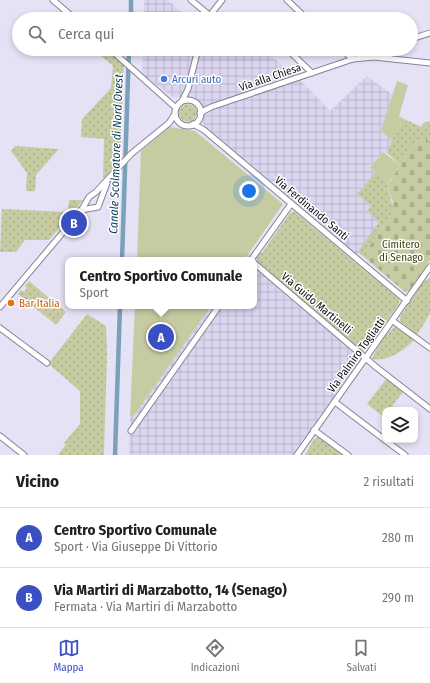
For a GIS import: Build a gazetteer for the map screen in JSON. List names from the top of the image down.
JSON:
{
  "streets": {
    "street": [
      "Via alla Chiesa",
      "Via Ferdinando Santi",
      "Via Guido Martinelli",
      "Via Palmiro Togliatti"
    ]
  },
  "crossings": [
    ["Via alla Chiesa", "Via Ferdinando Santi"],
    ["Via Ferdinando Santi", "Via Palmiro Togliatti"],
    ["Via Guido Martinelli", "Via Palmiro Togliatti"]
  ],
  "water": ["Canale Scolmatore di Nord Ovest"],
  "parks": ["Cimitero di Senago"],
  "places": ["Arcuri auto", "Bar Italia"],
  "page": {
    "search": "Cerca qui",
    "pins": ["B", "A"],
    "popup": ["Centro Sportivo Comunale", "Sport"],
    "heading": ["Vicino", "2 risultati"],
    "list": [
      {
        "mark": "A",
        "name": "Centro Sportivo Comunale",
        "note": "Sport · Via Giuseppe Di Vittorio",
        "value": "280 m"
      },
      {
        "mark": "B",
        "name": "Via Martiri di Marzabotto, 14 (Senago)",
        "note": "Fermata · Via Martiri di Marzabotto",
        "value": "290 m"
      }
    ],
    "nav": ["Mappa", "Indicazioni", "Salvati"]
  }
}
